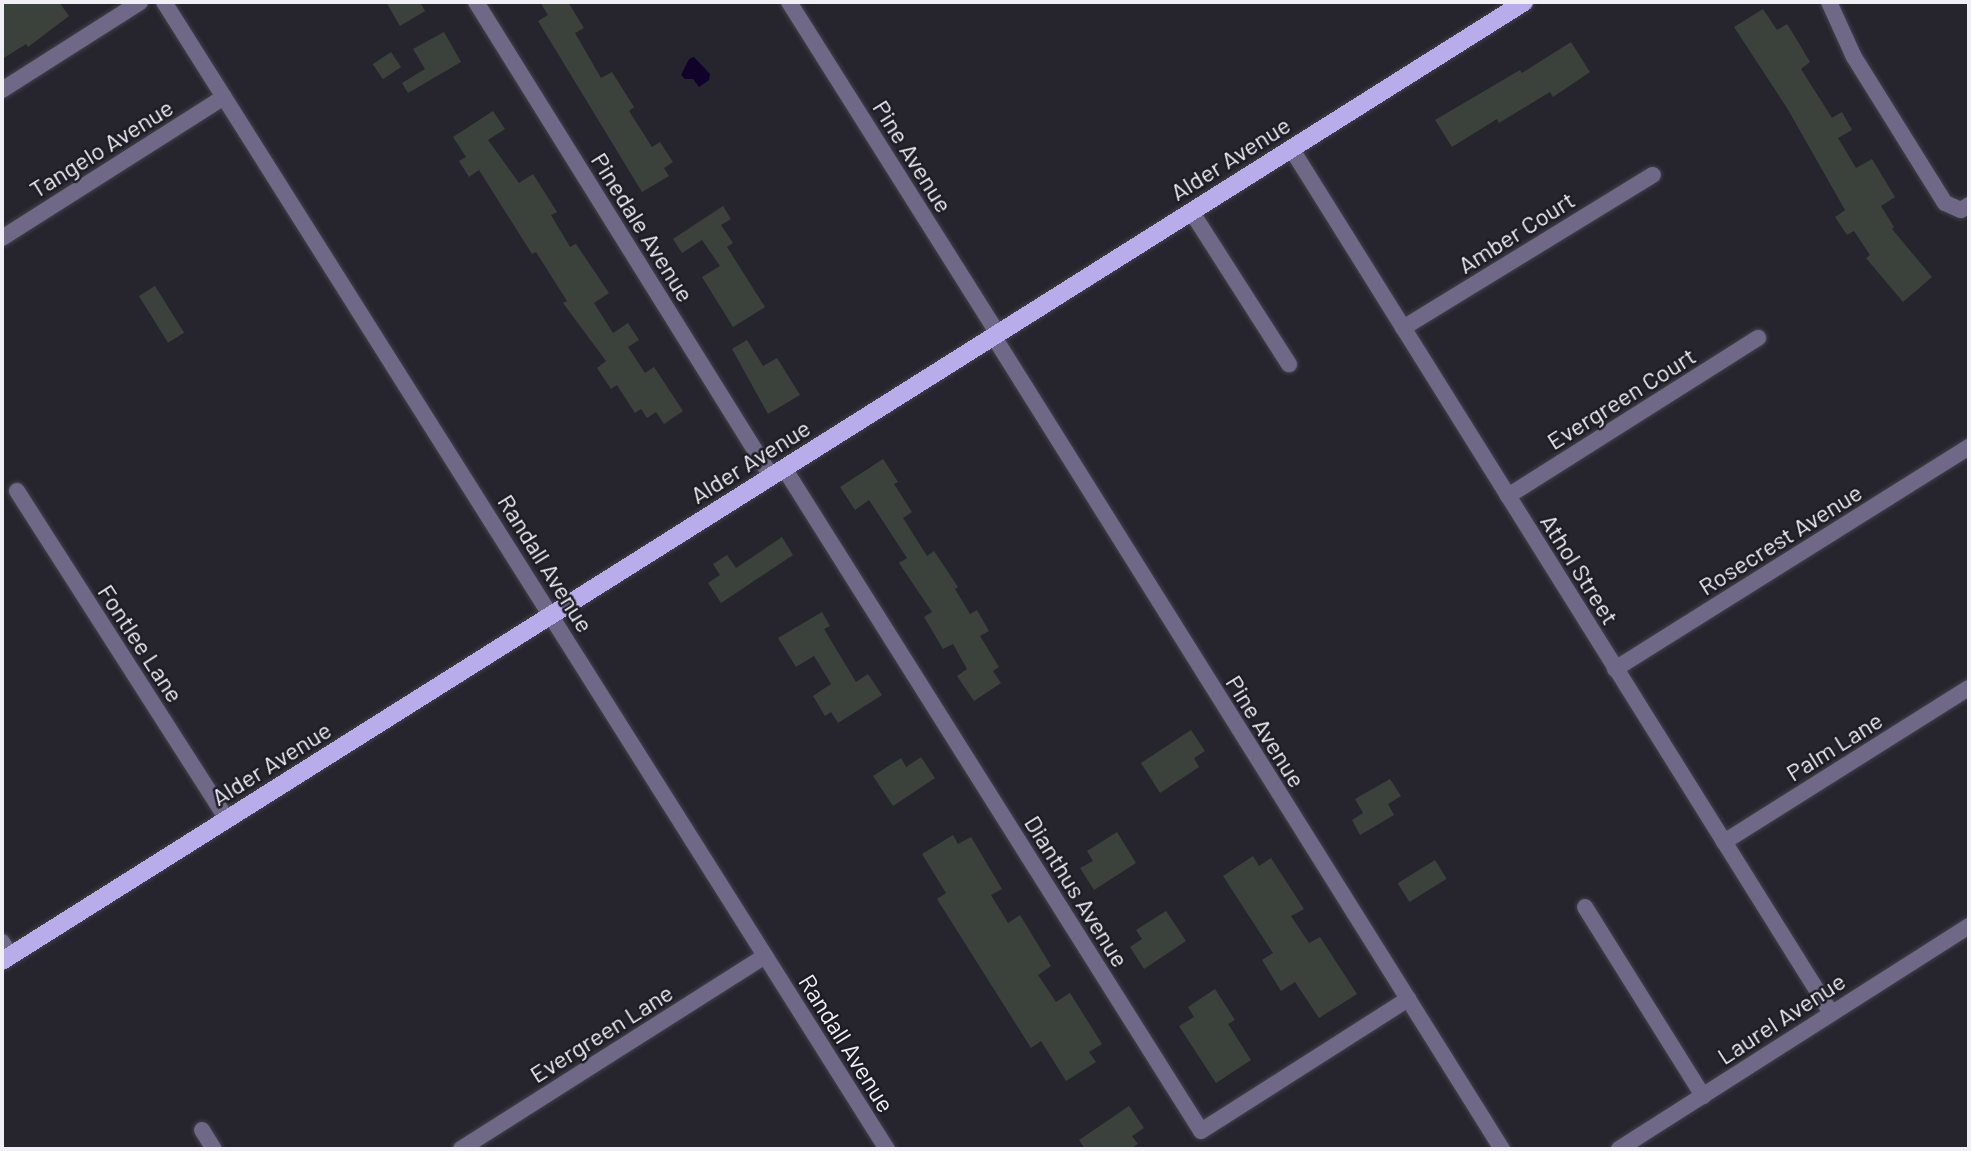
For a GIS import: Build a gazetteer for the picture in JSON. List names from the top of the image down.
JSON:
{
  "streets": {
    "main road": ["Alder Avenue"],
    "street": [
      "Tangelo Avenue",
      "Pine Avenue",
      "Pinedale Avenue",
      "Amber Court",
      "Evergreen Court",
      "Rosecrest Avenue",
      "Randall Avenue",
      "Athol Street",
      "Fontlee Lane",
      "Palm Lane",
      "Dianthus Avenue",
      "Laurel Avenue",
      "Evergreen Lane"
    ]
  },
  "crossings": [
    ["Tangelo Avenue", "Randall Avenue"],
    ["Pine Avenue", "Alder Avenue"],
    ["Pine Avenue", "Dianthus Avenue"],
    ["Alder Avenue", "Pinedale Avenue"],
    ["Alder Avenue", "Randall Avenue"],
    ["Alder Avenue", "Athol Street"],
    ["Alder Avenue", "Fontlee Lane"],
    ["Alder Avenue", "Dianthus Avenue"],
    ["Pinedale Avenue", "Dianthus Avenue"],
    ["Amber Court", "Athol Street"],
    ["Evergreen Court", "Athol Street"],
    ["Rosecrest Avenue", "Athol Street"],
    ["Randall Avenue", "Evergreen Lane"],
    ["Athol Street", "Palm Lane"],
    ["Athol Street", "Laurel Avenue"]
  ]
}
